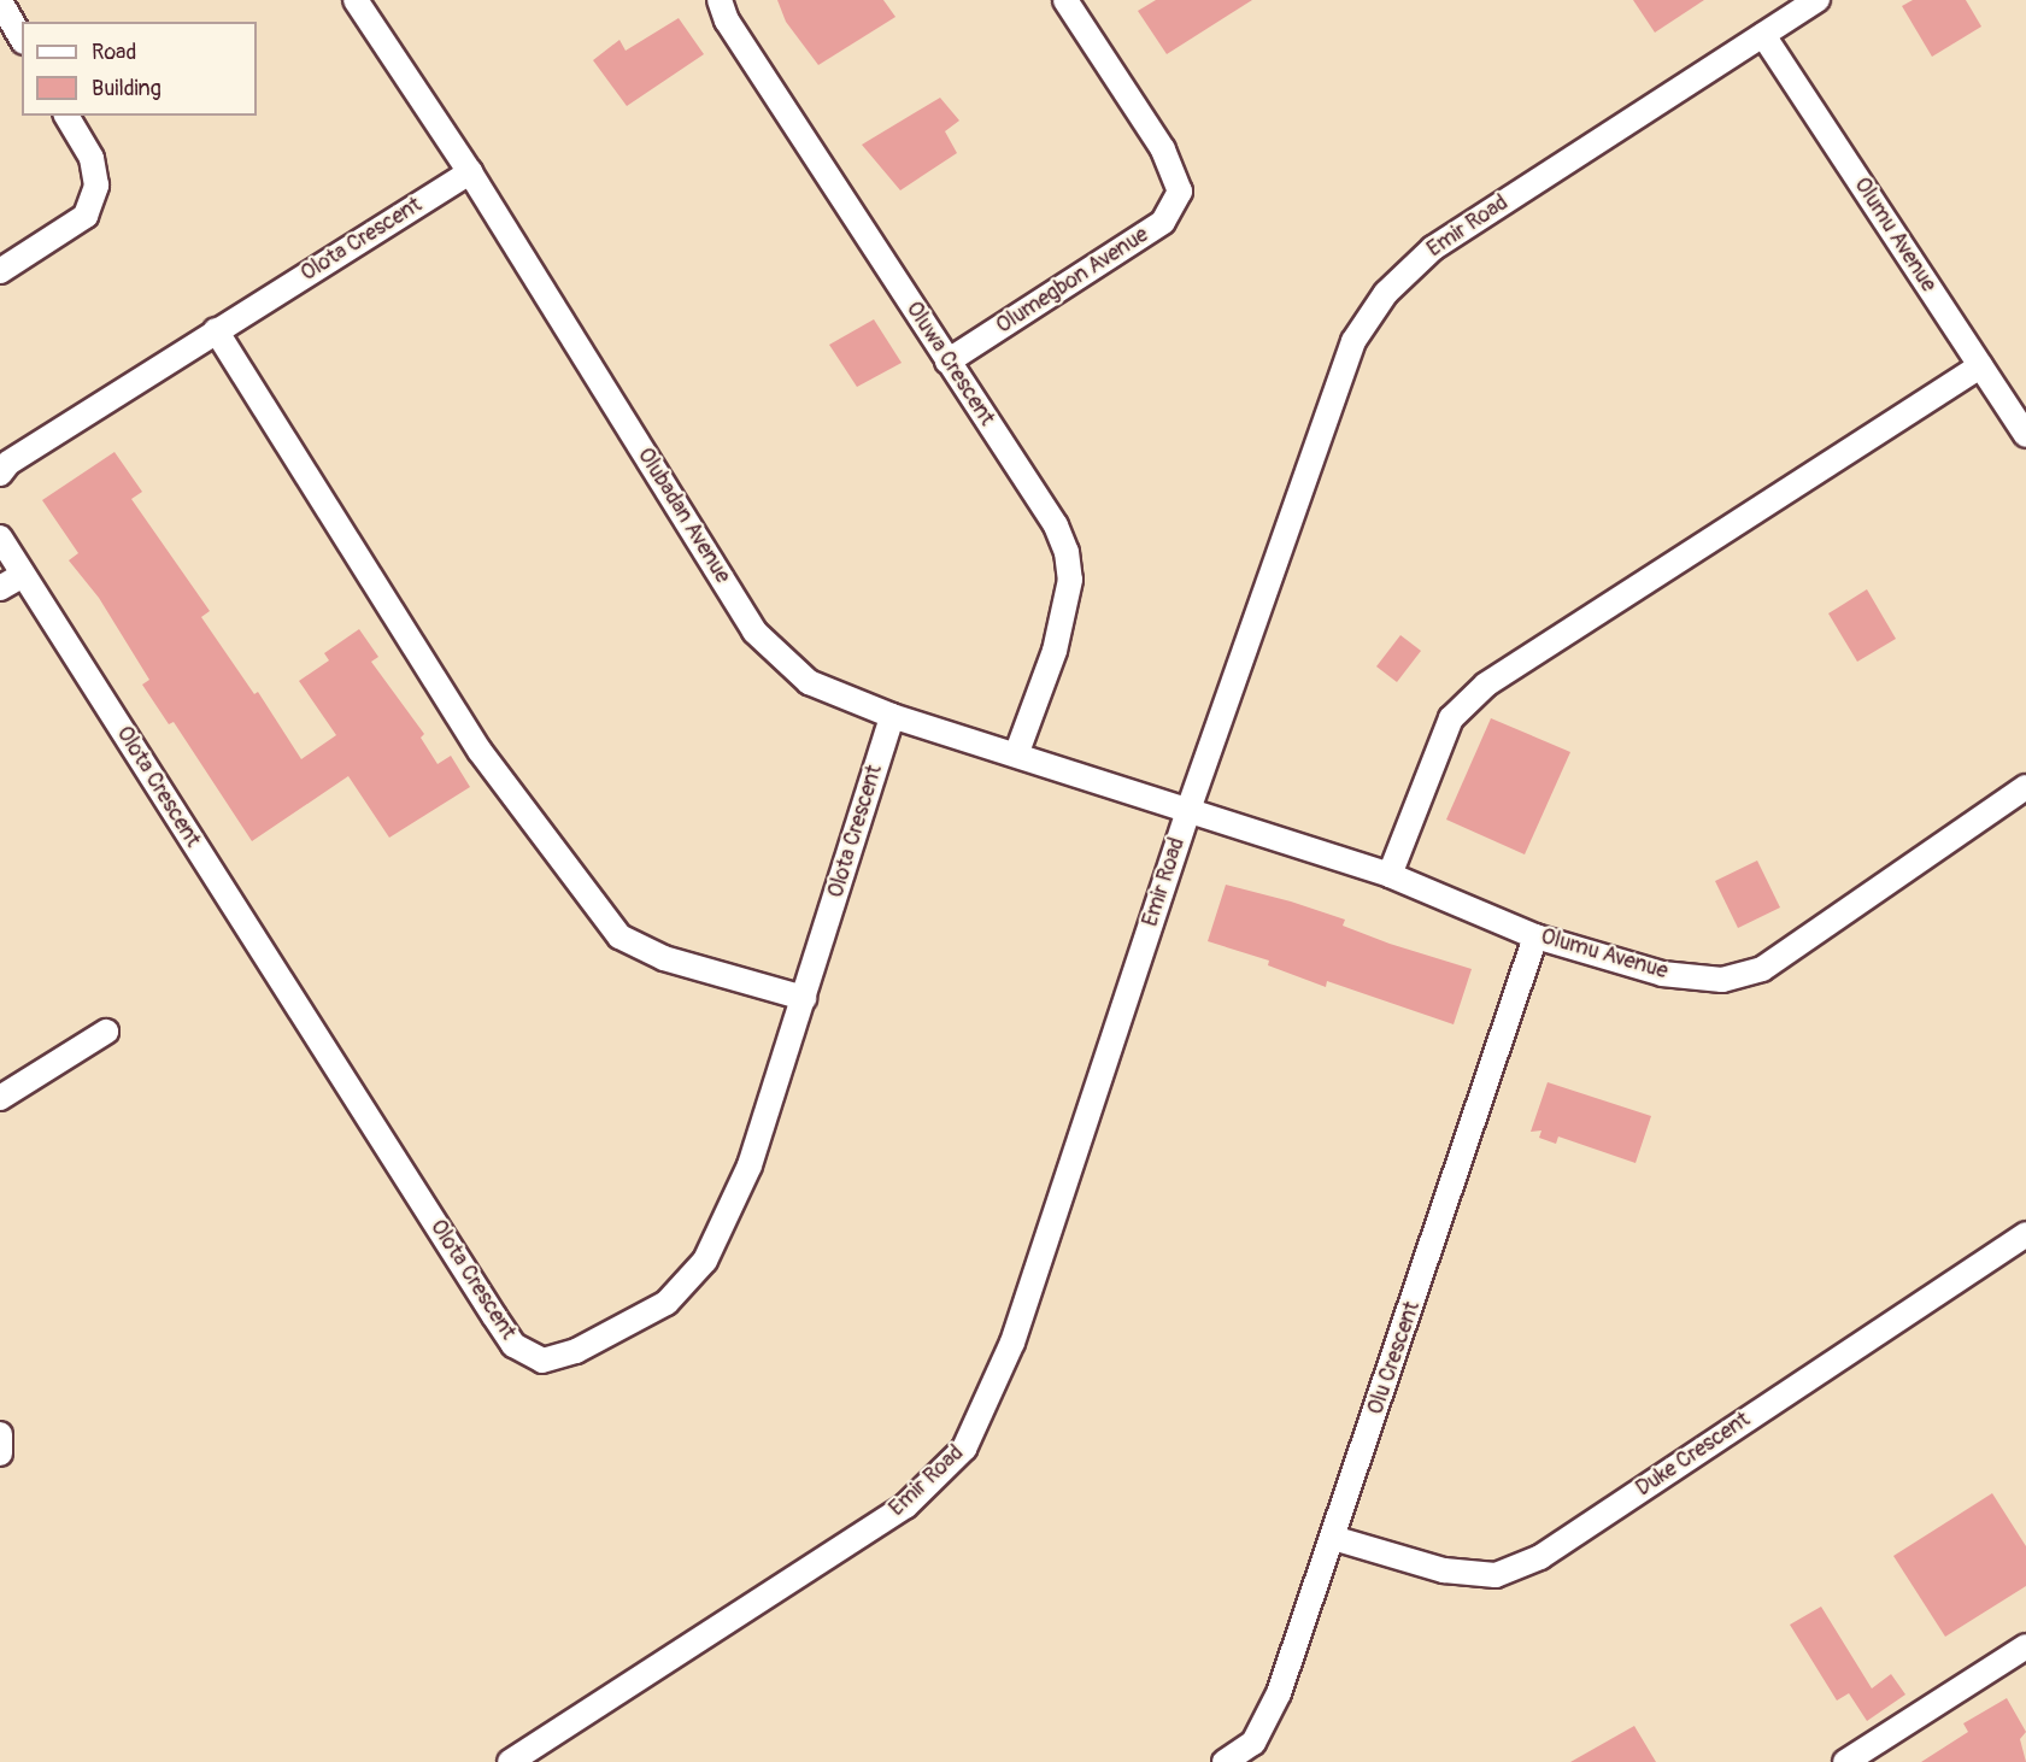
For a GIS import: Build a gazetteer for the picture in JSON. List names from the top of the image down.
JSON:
{
  "streets": {
    "street": [
      "Emir Road",
      "Olumu Avenue",
      "Olota Crescent",
      "Olumegbon Avenue",
      "Oluwa Crescent",
      "Olubadan Avenue",
      "Olu Crescent",
      "Duke Crescent"
    ]
  },
  "crossings": [
    ["Emir Road", "Olumu Avenue"],
    ["Emir Road", "Olubadan Avenue"],
    ["Olumu Avenue", "Olubadan Avenue"],
    ["Olumu Avenue", "Olu Crescent"],
    ["Olota Crescent", "Olubadan Avenue"],
    ["Olumegbon Avenue", "Oluwa Crescent"],
    ["Oluwa Crescent", "Olubadan Avenue"],
    ["Olu Crescent", "Duke Crescent"]
  ],
  "legend": ["Road", "Building"]
}
